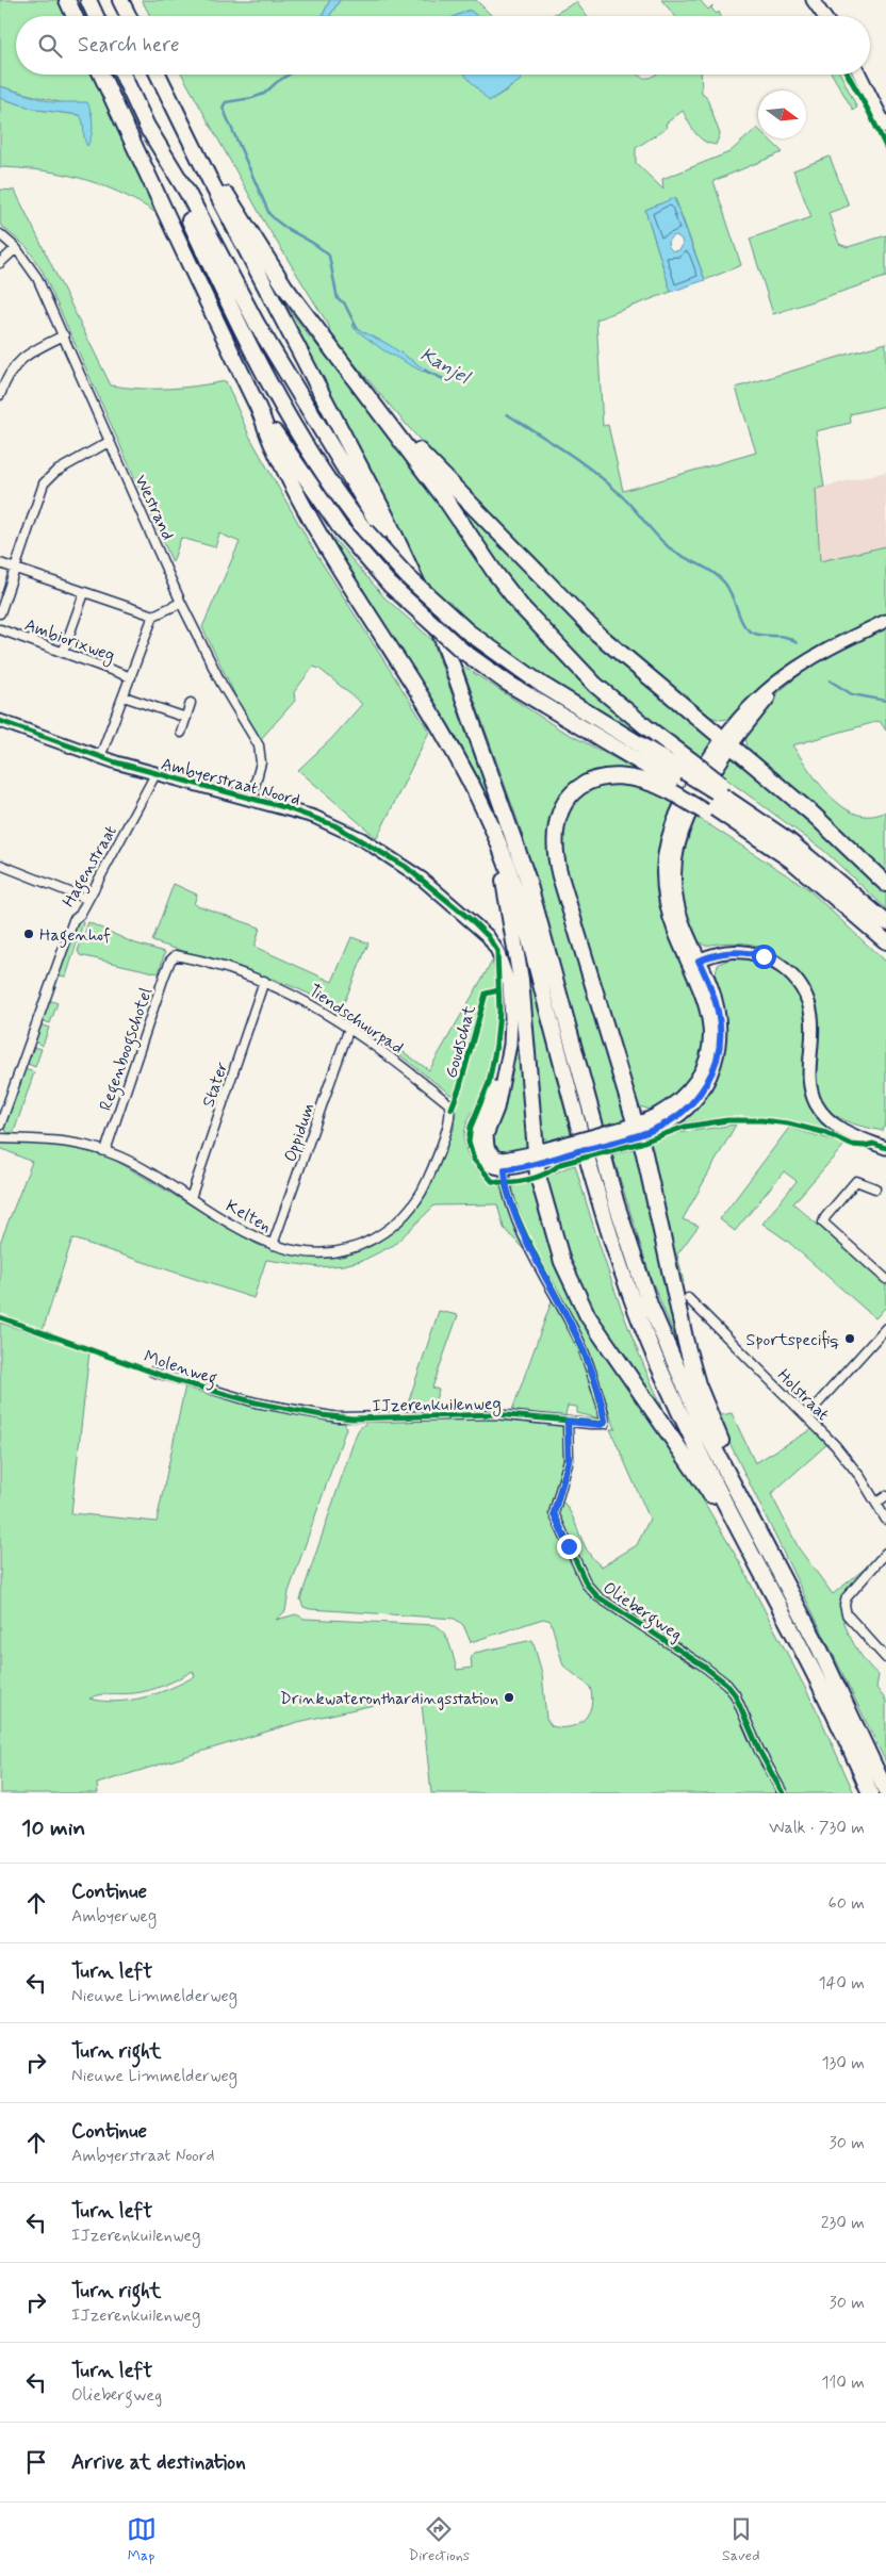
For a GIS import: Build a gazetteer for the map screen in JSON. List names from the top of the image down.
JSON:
{
  "streets": {
    "street": [
      "Westrand",
      "Ambiorixweg",
      "Ambyerstraat Noord",
      "Hagenstraat",
      "Tiendschuurpad",
      "Regenboogschotel",
      "Stater",
      "Oppidum",
      "Kelten",
      "Molenweg",
      "Holstraat",
      "IJzerenkuilenweg",
      "Oliebergweg"
    ],
    "cycle path": ["Goudschat"]
  },
  "crossings": [
    ["Westrand", "Ambyerstraat Noord"],
    ["Ambyerstraat Noord", "Hagenstraat"],
    ["Ambyerstraat Noord", "IJzerenkuilenweg"],
    ["Tiendschuurpad", "Regenboogschotel"],
    ["Tiendschuurpad", "Stater"],
    ["Tiendschuurpad", "Oppidum"],
    ["Tiendschuurpad", "Kelten"],
    ["Regenboogschotel", "Kelten"],
    ["Stater", "Kelten"],
    ["Oppidum", "Kelten"],
    ["Molenweg", "IJzerenkuilenweg"],
    ["IJzerenkuilenweg", "Oliebergweg"]
  ],
  "water": ["Kanjel"],
  "places": ["Hagenhof", "Sportspecifiq", "Drinkwateronthardingsstation"],
  "north": "right",
  "page": {
    "search": "Search here",
    "heading": ["10 min", "Walk · 730 m"],
    "list": [
      ["Continue", "Ambyerweg", "60 m"],
      ["Turn left", "Nieuwe Limmelderweg", "140 m"],
      ["Turn right", "Nieuwe Limmelderweg", "130 m"],
      ["Continue", "Ambyerstraat Noord", "30 m"],
      ["Turn left", "IJzerenkuilenweg", "230 m"],
      ["Turn right", "IJzerenkuilenweg", "30 m"],
      ["Turn left", "Oliebergweg", "110 m"],
      "Arrive at destination"
    ],
    "nav": ["Map", "Directions", "Saved"]
  }
}
